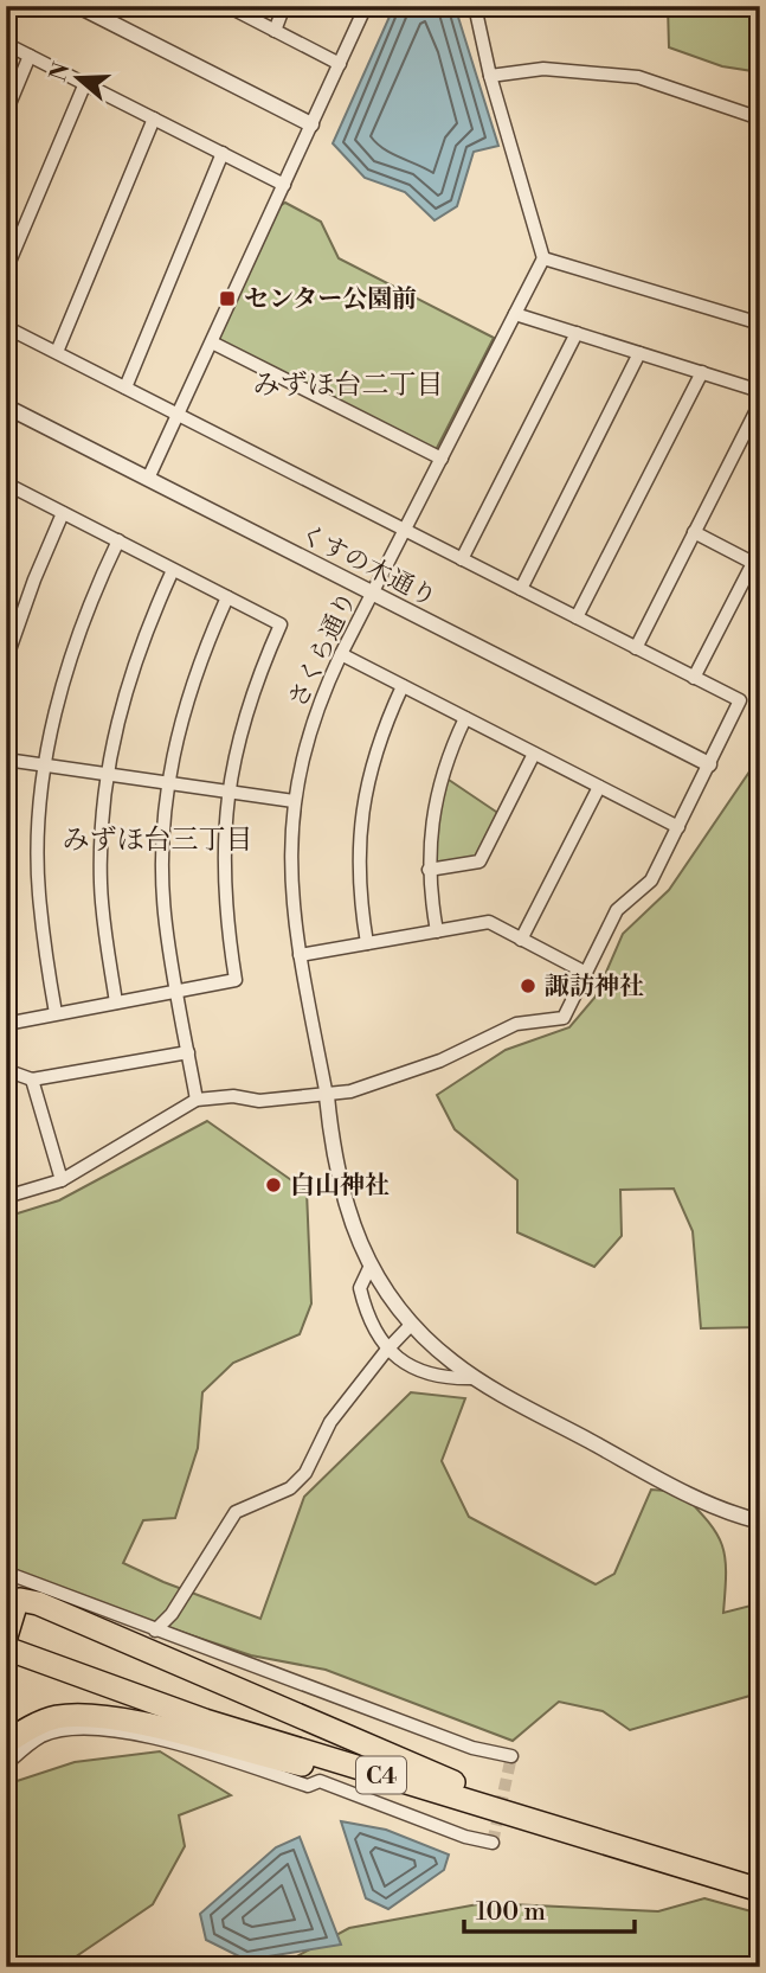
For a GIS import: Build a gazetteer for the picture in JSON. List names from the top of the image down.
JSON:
{
  "streets": {
    "highway": ["C4"],
    "street": ["くすの木通り", "さくら通り"]
  },
  "crossings": [
    ["くすの木通り", "さくら通り"]
  ],
  "districts": ["みずほ台二丁目", "みずほ台三丁目"],
  "places": {
    "transit": ["センター公園前"],
    "other": ["諏訪神社", "白山神社"]
  },
  "scale_bar": "100 m",
  "north": "left"
}
